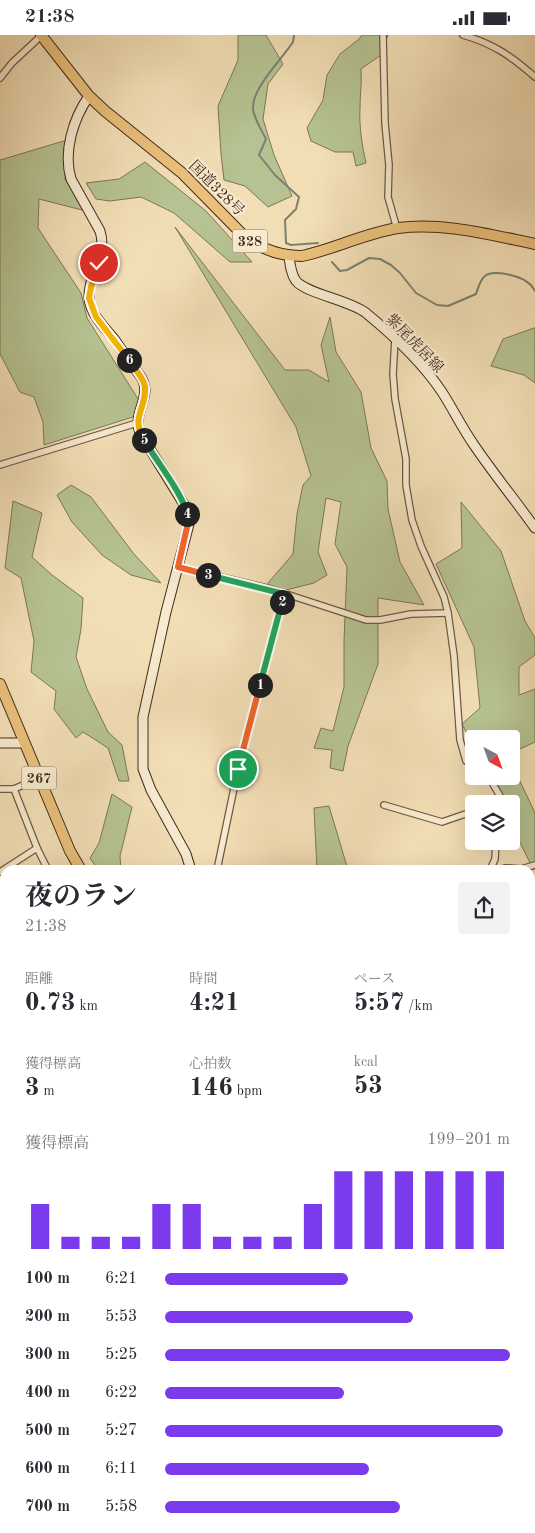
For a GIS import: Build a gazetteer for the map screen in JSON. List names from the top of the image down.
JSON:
{
  "streets": {
    "highway": ["国道328号", "328", "267"],
    "street": ["紫尾虎居線"]
  },
  "crossings": [
    ["国道328号", "紫尾虎居線"]
  ],
  "north": "bottom right",
  "page": {
    "status": "21:38",
    "pins": [
      "6",
      "5",
      "4",
      "3",
      "2",
      "1"
    ],
    "heading": ["夜のラン", "21:38"],
    "stats": [
      ["距離", "0.73 km"],
      ["時間", "4:21"],
      ["ペース", "5:57 /km"],
      ["獲得標高", "3 m"],
      ["心拍数", "146 bpm"],
      ["kcal", "53"]
    ],
    "chart": ["獲得標高", "199–201 m"],
    "list": [
      {
        "name": "100 m",
        "note": "6:21"
      },
      {
        "name": "200 m",
        "note": "5:53"
      },
      {
        "name": "300 m",
        "note": "5:25"
      },
      {
        "name": "400 m",
        "note": "6:22"
      },
      {
        "name": "500 m",
        "note": "5:27"
      },
      {
        "name": "600 m",
        "note": "6:11"
      },
      {
        "name": "700 m",
        "note": "5:58"
      }
    ]
  }
}
